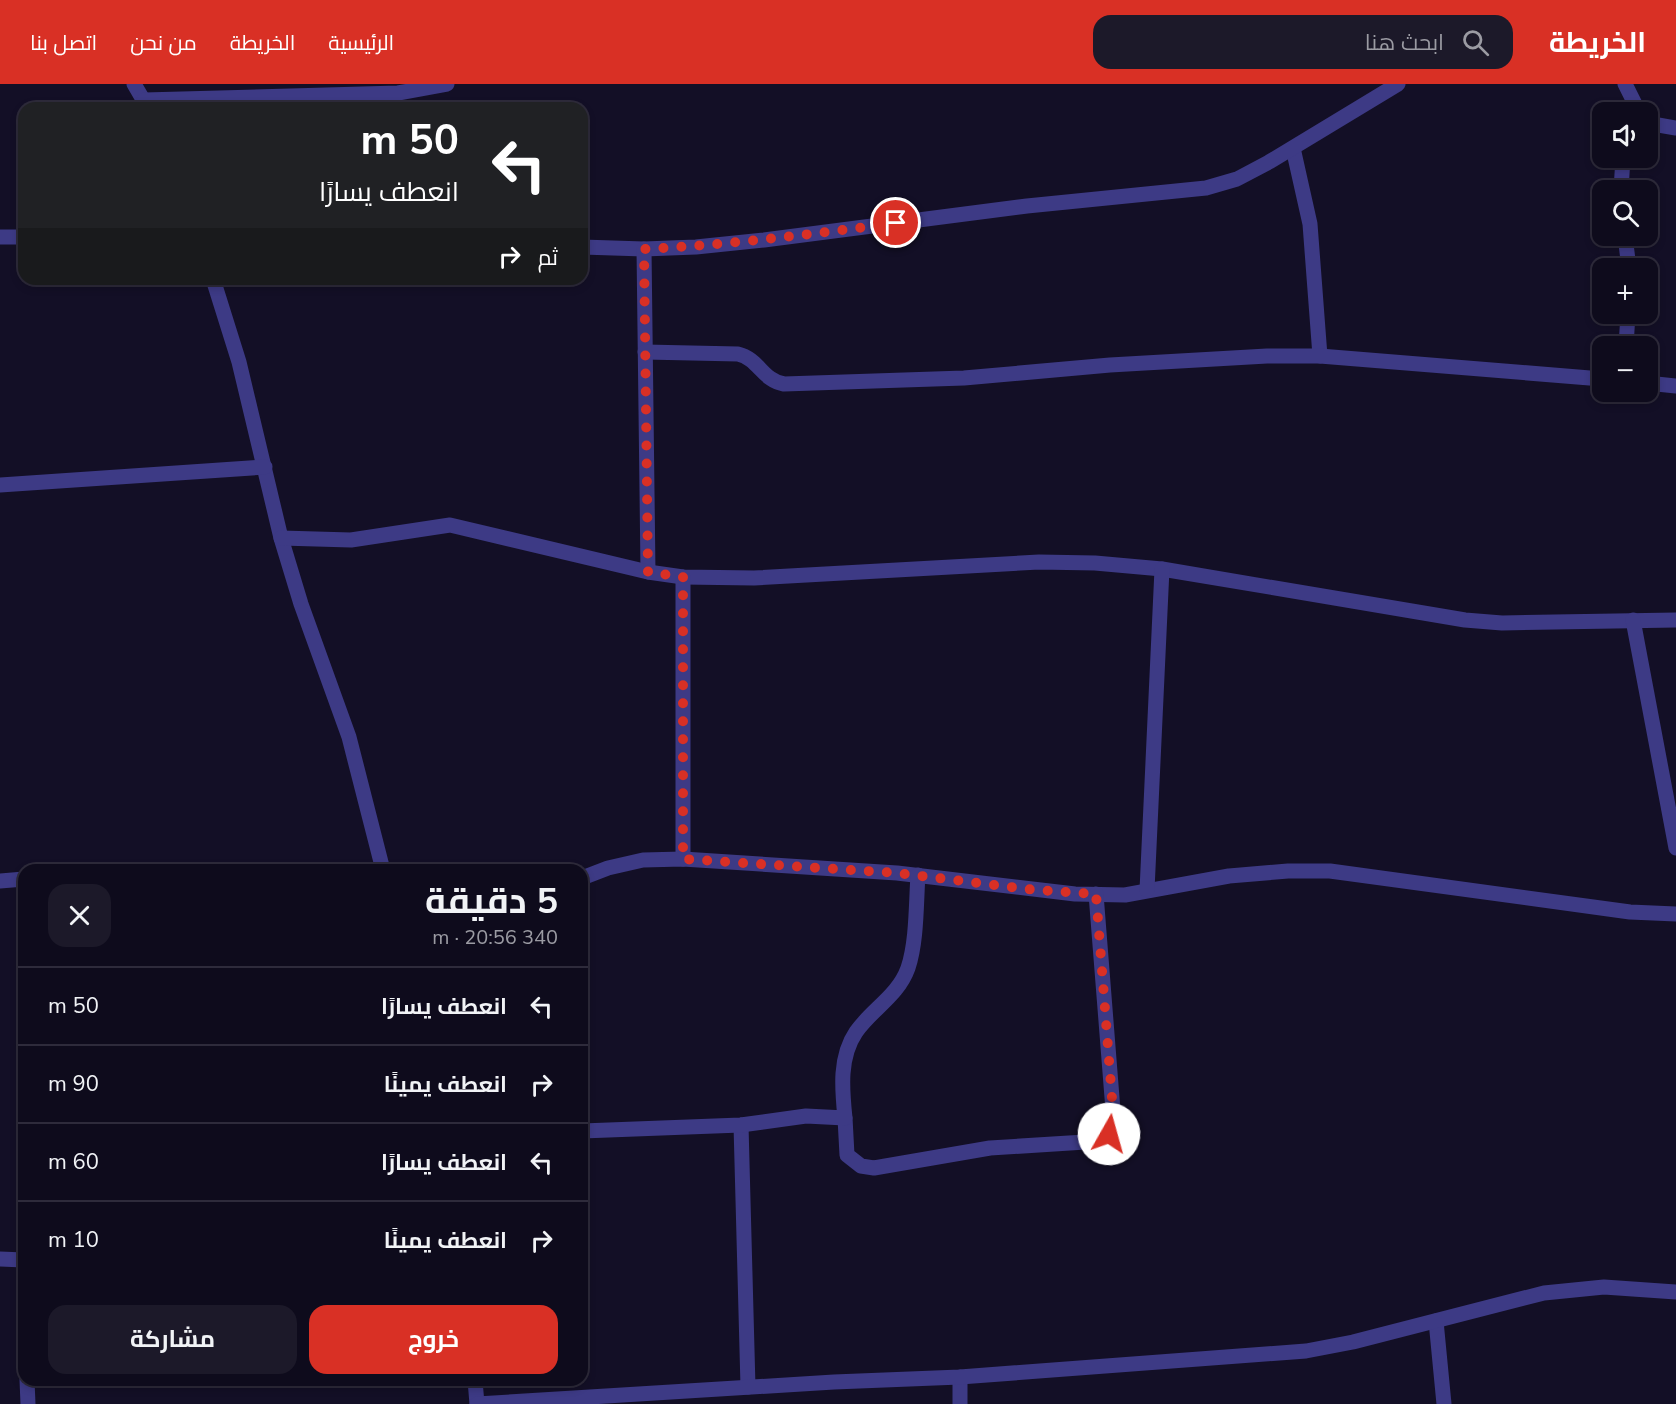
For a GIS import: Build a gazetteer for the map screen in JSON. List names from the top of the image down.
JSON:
{
  "page": {
    "header": "الخريطة",
    "search": "ابحث هنا",
    "nav": [
      "الرئيسية",
      "الخريطة",
      "من نحن",
      "اتصل بنا"
    ],
    "map_buttons": ["+", "−"],
    "turn": ["50 m", "انعطف يسارًا"],
    "then": "ثم",
    "heading": ["5 دقيقة", "340 m · 20:56"],
    "list": [
      {
        "name": "انعطف يسارًا",
        "value": "50 m"
      },
      {
        "name": "انعطف يمينًا",
        "value": "90 m"
      },
      {
        "name": "انعطف يسارًا",
        "value": "60 m"
      },
      {
        "name": "انعطف يمينًا",
        "value": "10 m"
      }
    ],
    "buttons": ["خروج", "مشاركة"]
  }
}
